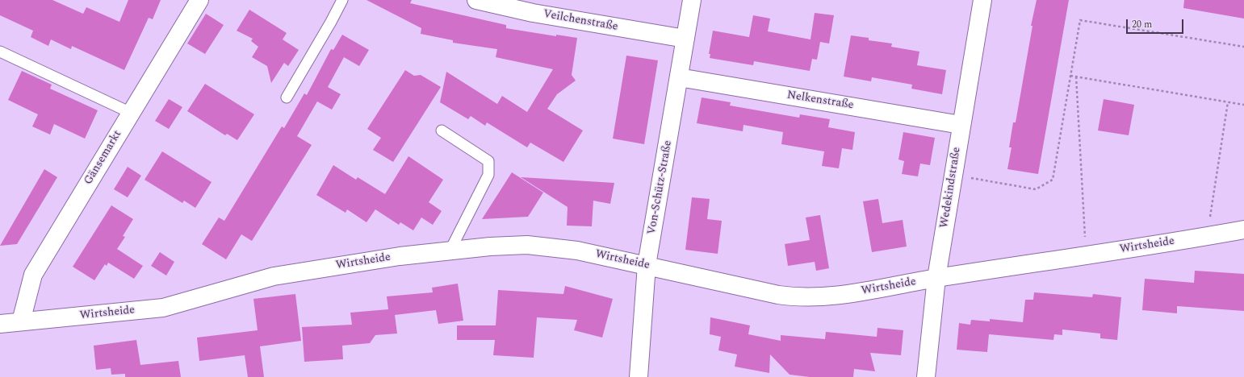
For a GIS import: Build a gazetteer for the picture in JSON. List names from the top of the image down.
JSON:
{
  "streets": {
    "street": [
      "Veilchenstraße",
      "Nelkenstraße",
      "Gänsemarkt",
      "Von-Schütz-Straße",
      "Wedekindstraße",
      "Wirtsheide"
    ]
  },
  "crossings": [
    ["Veilchenstraße", "Von-Schütz-Straße"],
    ["Nelkenstraße", "Von-Schütz-Straße"],
    ["Nelkenstraße", "Wedekindstraße"],
    ["Gänsemarkt", "Wirtsheide"],
    ["Von-Schütz-Straße", "Wirtsheide"],
    ["Wedekindstraße", "Wirtsheide"]
  ],
  "scale_bar": "20 m"
}
